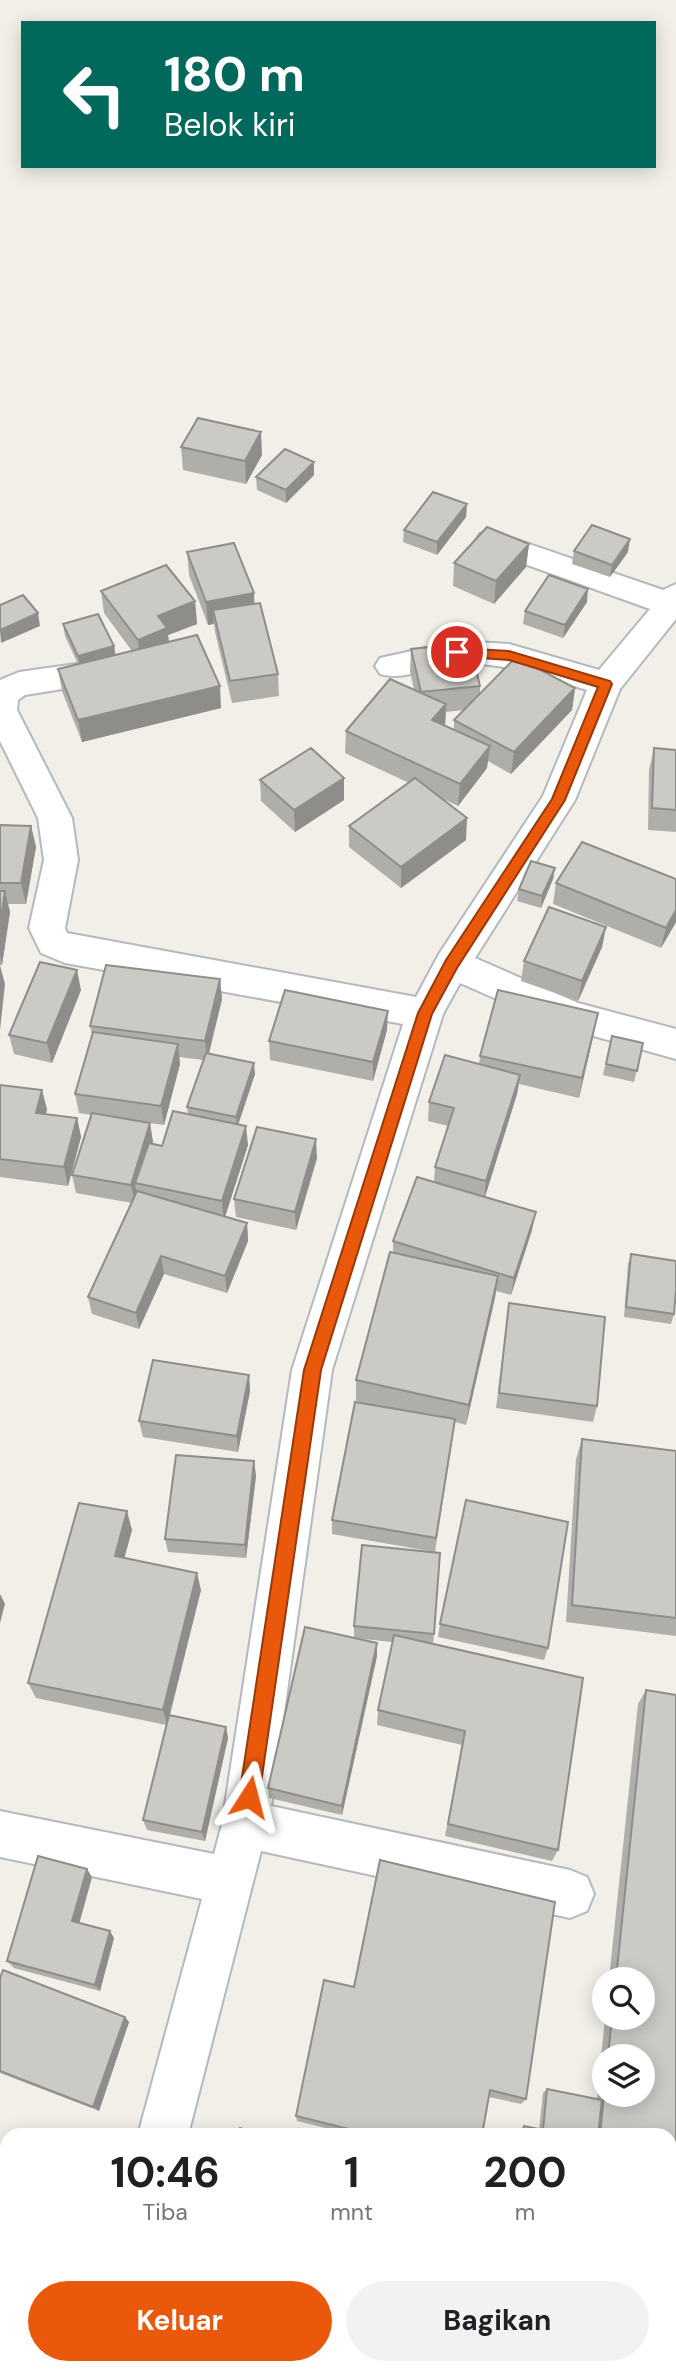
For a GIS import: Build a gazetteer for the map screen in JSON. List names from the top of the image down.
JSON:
{
  "page": {
    "turn": ["180 m", "Belok kiri"],
    "eta": [
      "10:46",
      "Tiba",
      "1",
      "mnt",
      "200",
      "m"
    ],
    "buttons": ["Keluar", "Bagikan"]
  }
}
